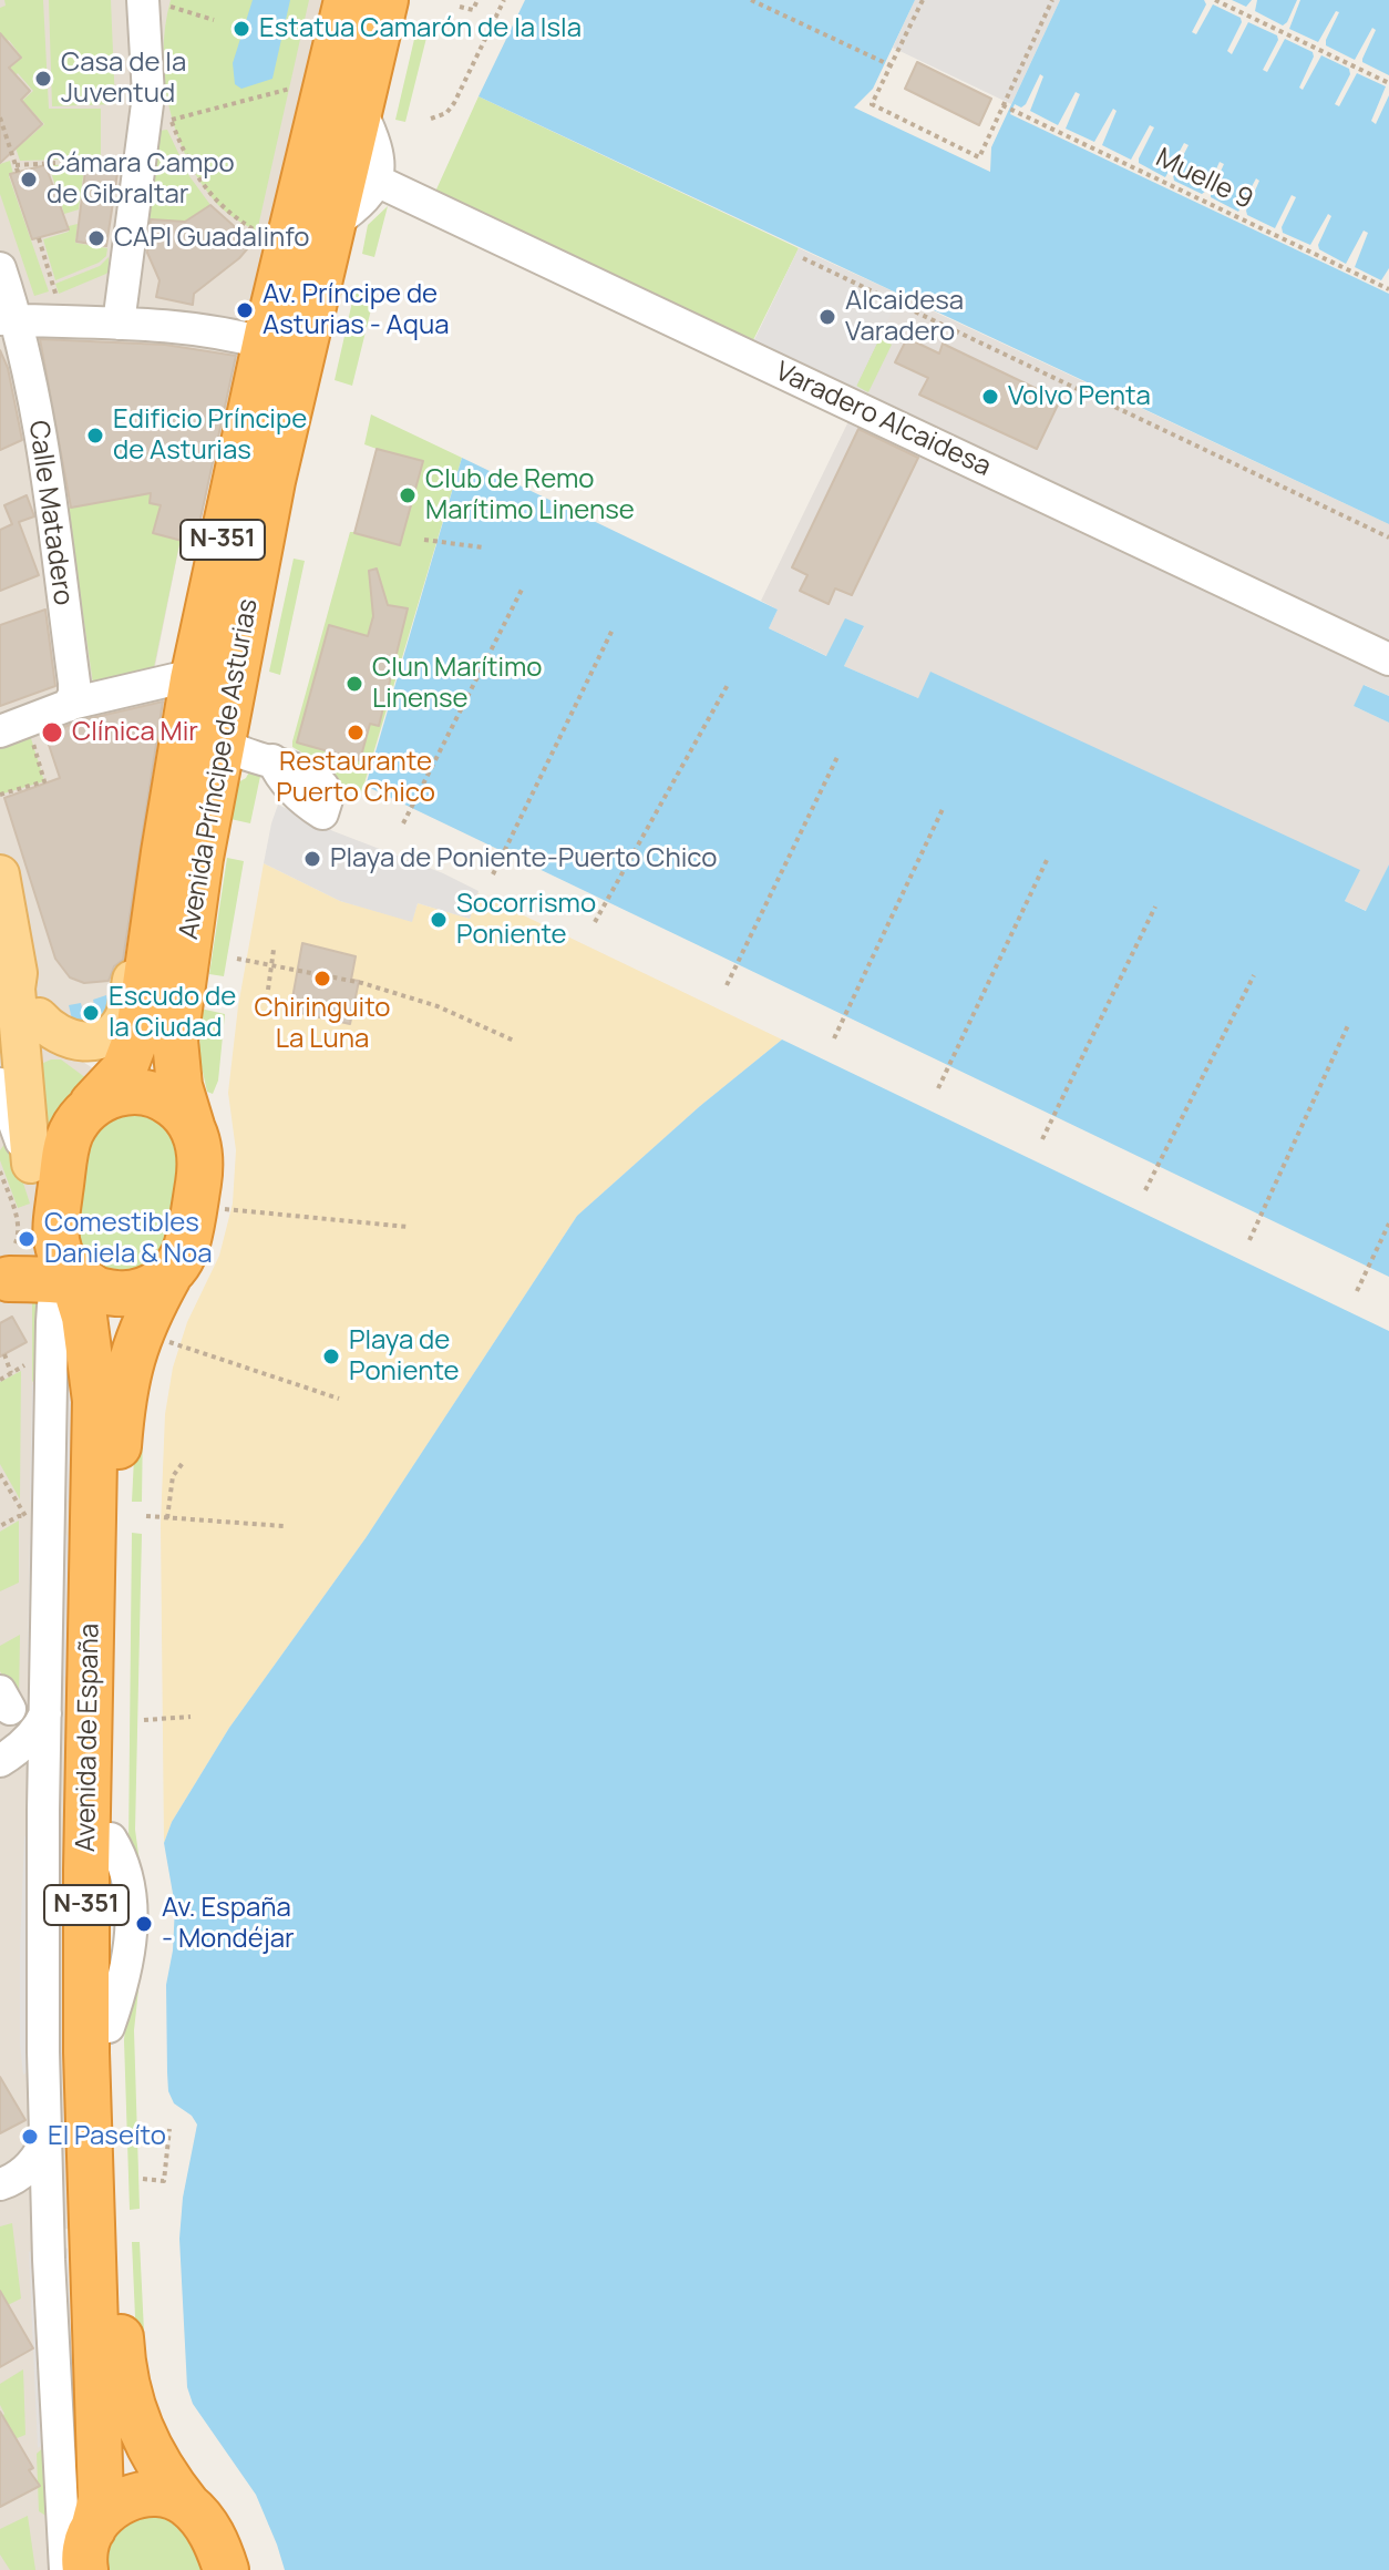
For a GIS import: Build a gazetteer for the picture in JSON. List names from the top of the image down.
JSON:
{
  "streets": {
    "highway": ["N-351", "Avenida Príncipe de Asturias", "Avenida de España"],
    "street": ["Varadero Alcaidesa", "Calle Matadero"],
    "path": ["Muelle 9"]
  },
  "crossings": [
    ["N-351", "Avenida Príncipe de Asturias"],
    ["N-351", "Avenida de España"],
    ["Avenida Príncipe de Asturias", "Avenida de España"]
  ],
  "places": [
    "Estatua Camarón de la Isla",
    "Casa de la Juventud",
    "Cámara Campo de Gibraltar",
    "CAPI Guadalinfo",
    "Av. Príncipe de Asturias - Aqua",
    "Alcaidesa Varadero",
    "Volvo Penta",
    "Edificio Príncipe de Asturias",
    "Club de Remo Marítimo Linense",
    "Clun Marítimo Linense",
    "Clínica Mir",
    "Restaurante Puerto Chico",
    "Playa de Poniente-Puerto Chico",
    "Socorrismo Poniente",
    "Chiringuito La Luna",
    "Escudo de la Ciudad",
    "Comestibles Daniela & Noa",
    "Playa de Poniente",
    "Av. España - Mondéjar",
    "El Paseíto"
  ]
}
